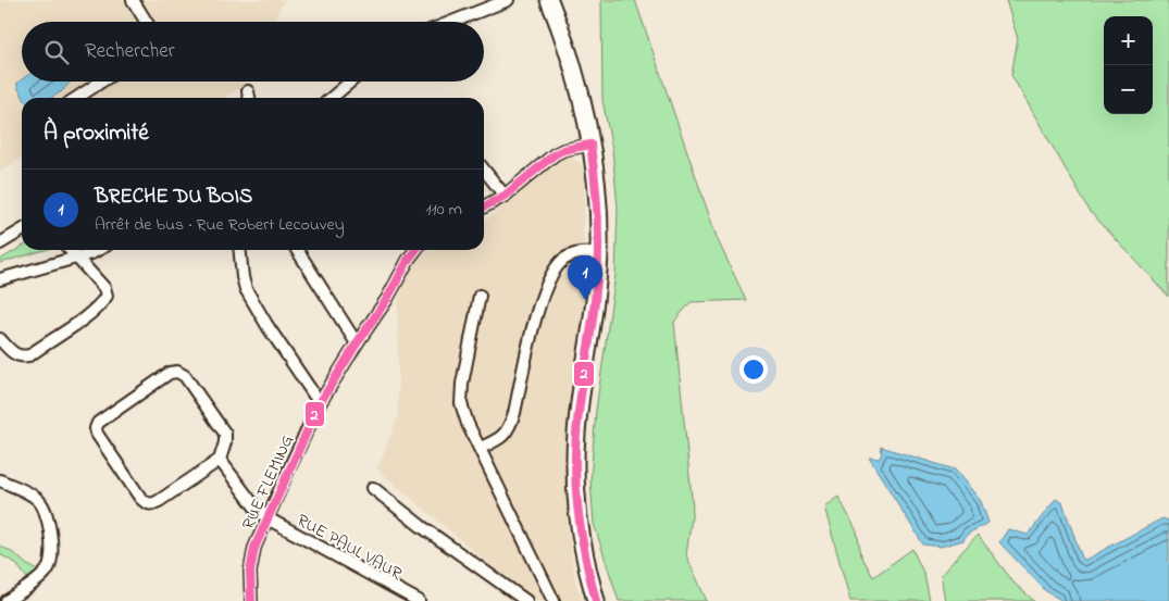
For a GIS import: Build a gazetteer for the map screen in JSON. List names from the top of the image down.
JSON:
{
  "streets": {
    "street": ["RUE FLEMING", "RUE PAUL VAUR"]
  },
  "crossings": [
    ["RUE FLEMING", "RUE PAUL VAUR"]
  ],
  "lines": ["transit line 2"],
  "page": {
    "map_buttons": ["+", "−"],
    "search": "Rechercher",
    "heading": "À proximité",
    "list": [
      {
        "mark": "1",
        "name": "BRECHE DU BOIS",
        "note": "Arrêt de bus · Rue Robert Lecouvey",
        "value": "110 m"
      }
    ],
    "pins": "1"
  }
}
